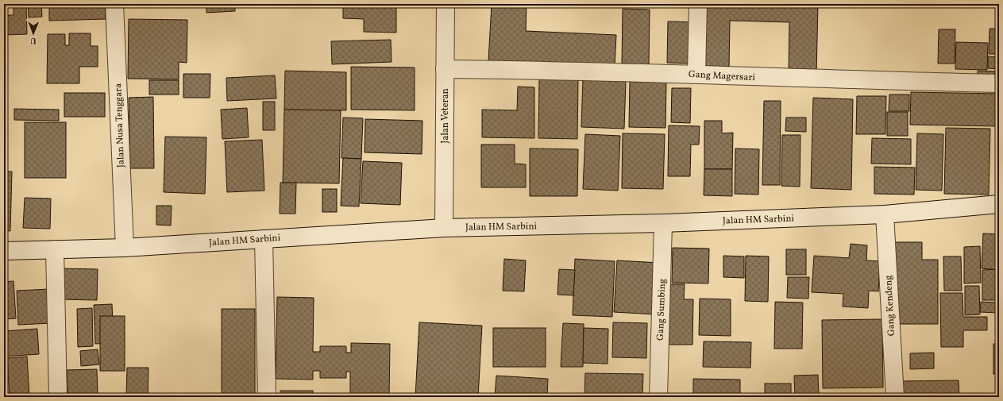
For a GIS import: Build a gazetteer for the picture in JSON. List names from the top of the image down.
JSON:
{
  "streets": {
    "street": [
      "Gang Magersari",
      "Jalan Veteran",
      "Jalan Nusa Tenggara",
      "Jalan HM Sarbini",
      "Gang Kendeng",
      "Gang Sumbing"
    ]
  },
  "crossings": [
    ["Gang Magersari", "Jalan Veteran"],
    ["Jalan Veteran", "Jalan HM Sarbini"],
    ["Jalan Nusa Tenggara", "Jalan HM Sarbini"],
    ["Jalan HM Sarbini", "Gang Kendeng"],
    ["Jalan HM Sarbini", "Gang Sumbing"]
  ],
  "north": "bottom"
}
